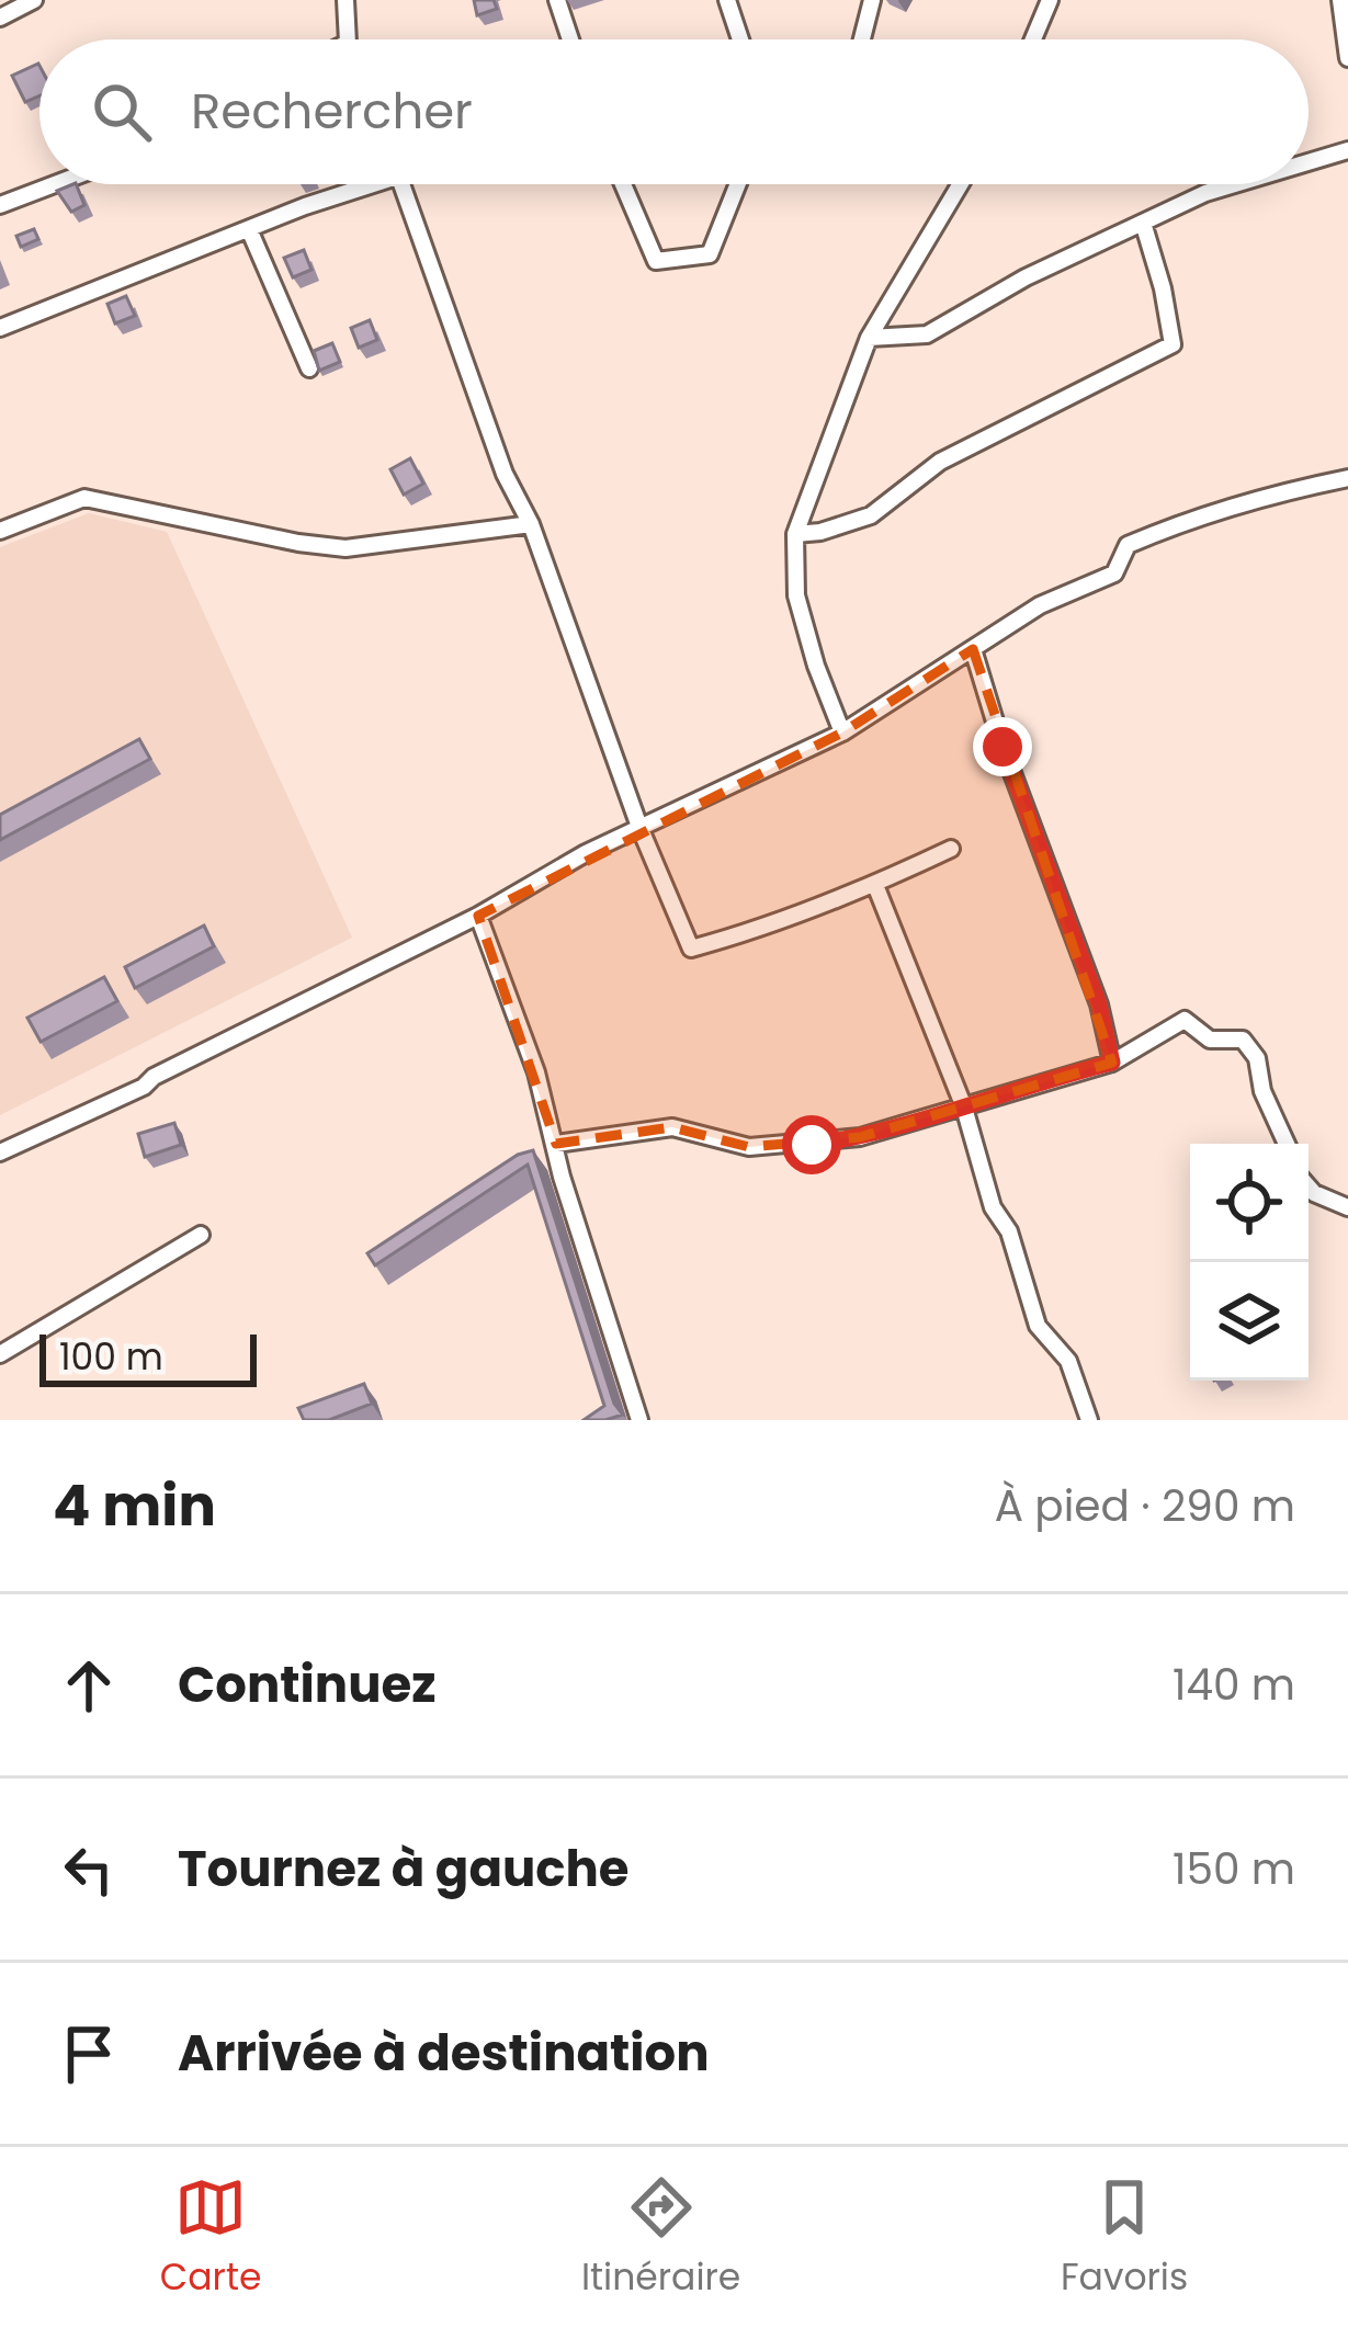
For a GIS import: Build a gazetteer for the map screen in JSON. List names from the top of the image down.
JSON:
{
  "scale_bar": "100 m",
  "page": {
    "search": "Rechercher",
    "scale": "100 m",
    "heading": ["4 min", "À pied · 290 m"],
    "list": [
      ["Continuez", "140 m"],
      ["Tournez à gauche", "150 m"],
      "Arrivée à destination"
    ],
    "nav": ["Carte", "Itinéraire", "Favoris"]
  }
}
